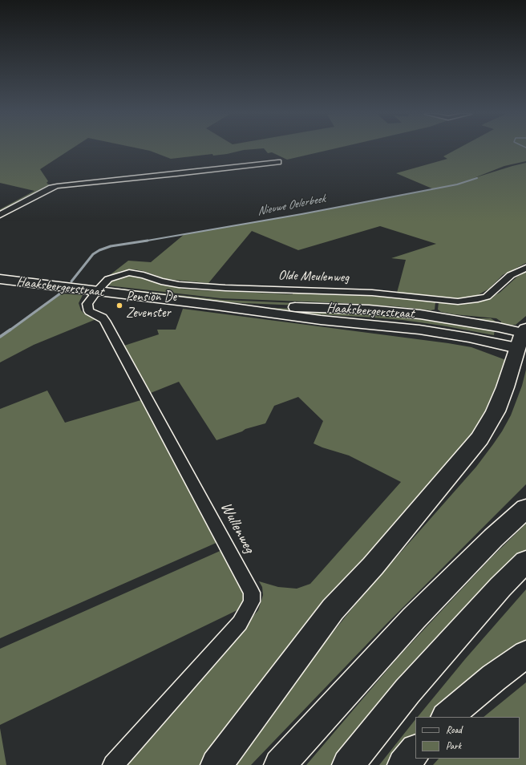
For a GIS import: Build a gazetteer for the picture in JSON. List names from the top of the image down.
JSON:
{
  "streets": {
    "main road": ["Haaksbergerstraat"],
    "street": ["Olde Meulenweg", "Wullenweg"]
  },
  "crossings": [
    ["Olde Meulenweg", "Haaksbergerstraat"],
    ["Olde Meulenweg", "Wullenweg"],
    ["Haaksbergerstraat", "Wullenweg"]
  ],
  "water": ["Nieuwe Oelerbeek"],
  "places": ["Pension De Zevenster"],
  "legend": ["Road", "Park"]
}
